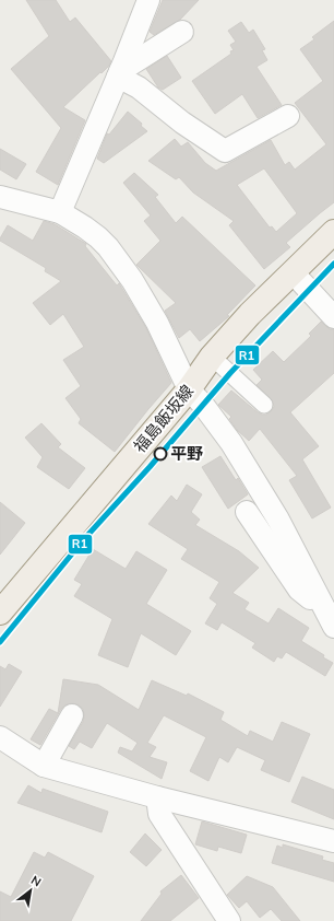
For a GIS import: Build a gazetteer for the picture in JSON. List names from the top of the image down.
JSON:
{
  "streets": {
    "main road": ["福島飯坂線"]
  },
  "places": ["平野"],
  "lines": ["transit line R1"],
  "north": "top right"
}
